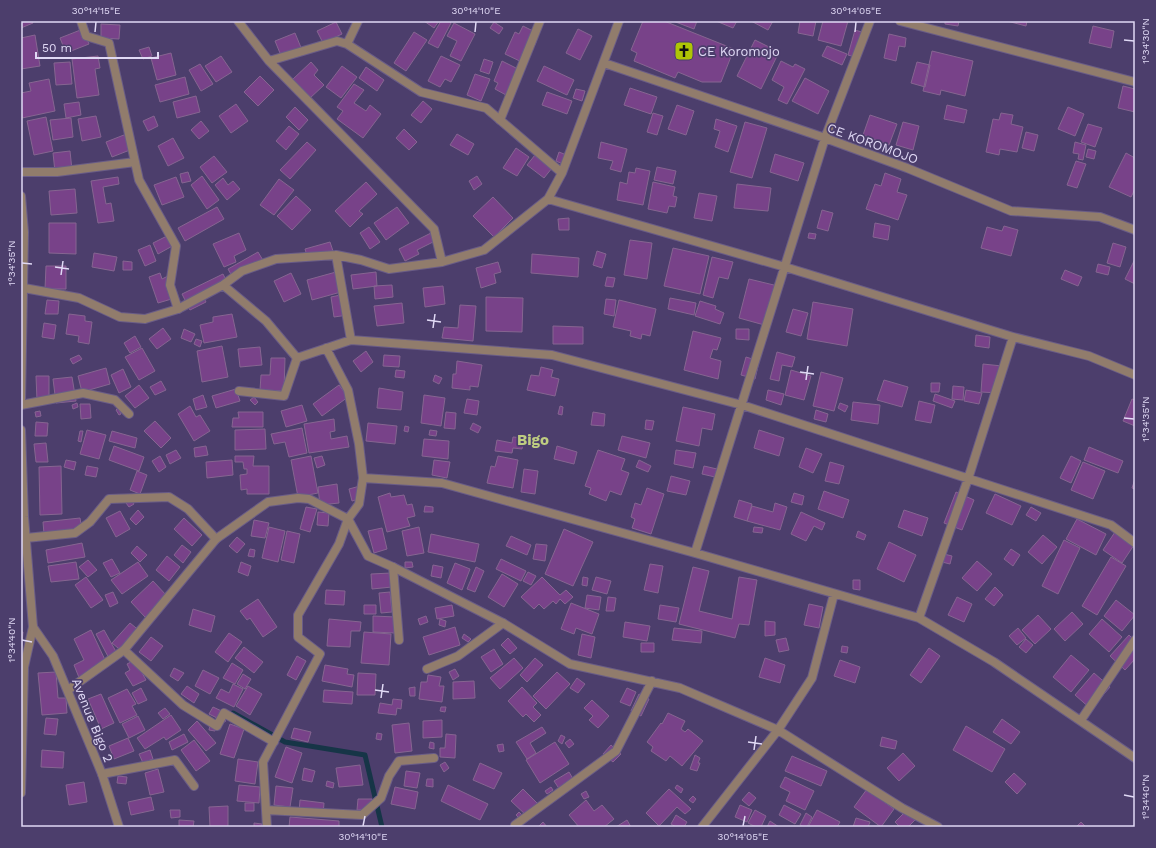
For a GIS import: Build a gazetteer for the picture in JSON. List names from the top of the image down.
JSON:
{
  "streets": {
    "street": ["CE KOROMOJO", "Avenue Bigo 2"]
  },
  "districts": ["Bigo"],
  "places": {
    "church": ["CE Koromojo"]
  },
  "scale_bar": "50 m",
  "coordinates": [
    "30°14'15\"E",
    "30°14'10\"E",
    "30°14'05\"E",
    "1°34'30\"N",
    "1°34'35\"N",
    "1°34'40\"N"
  ]
}
